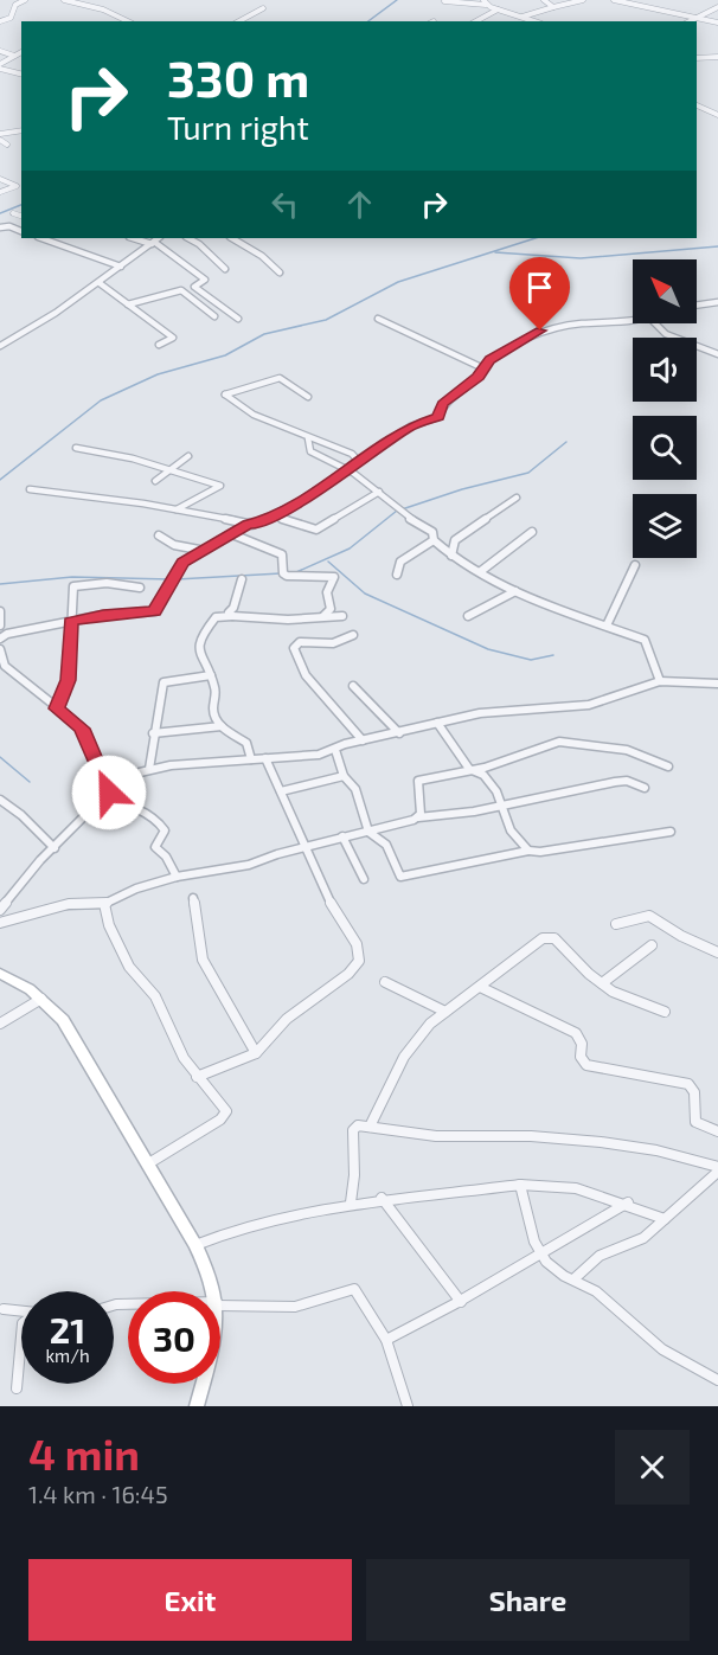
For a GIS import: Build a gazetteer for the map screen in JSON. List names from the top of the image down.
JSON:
{
  "north": "top left",
  "page": {
    "turn": ["330 m", "Turn right"],
    "speed": "21 km/h",
    "limit": "30",
    "heading": ["4 min", "1.4 km · 16:45"],
    "buttons": ["Exit", "Share"]
  }
}
